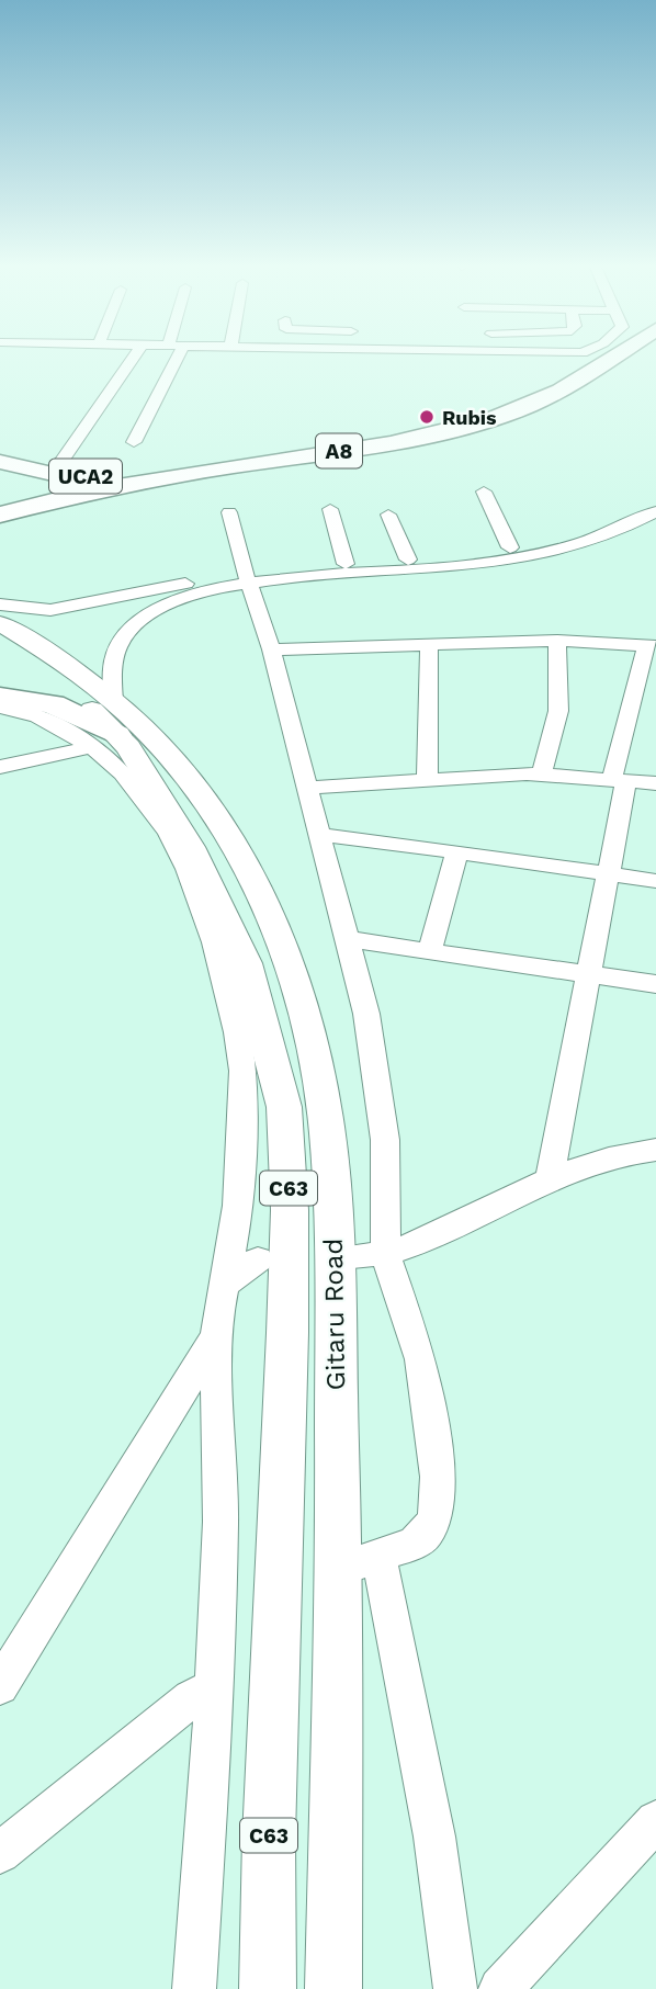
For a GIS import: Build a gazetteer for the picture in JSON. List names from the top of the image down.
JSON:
{
  "streets": {
    "highway": ["A8", "UCA2", "C63"],
    "main road": ["Gitaru Road"]
  },
  "crossings": [
    ["A8", "UCA2"],
    ["C63", "Gitaru Road"]
  ],
  "places": ["Rubis"]
}
